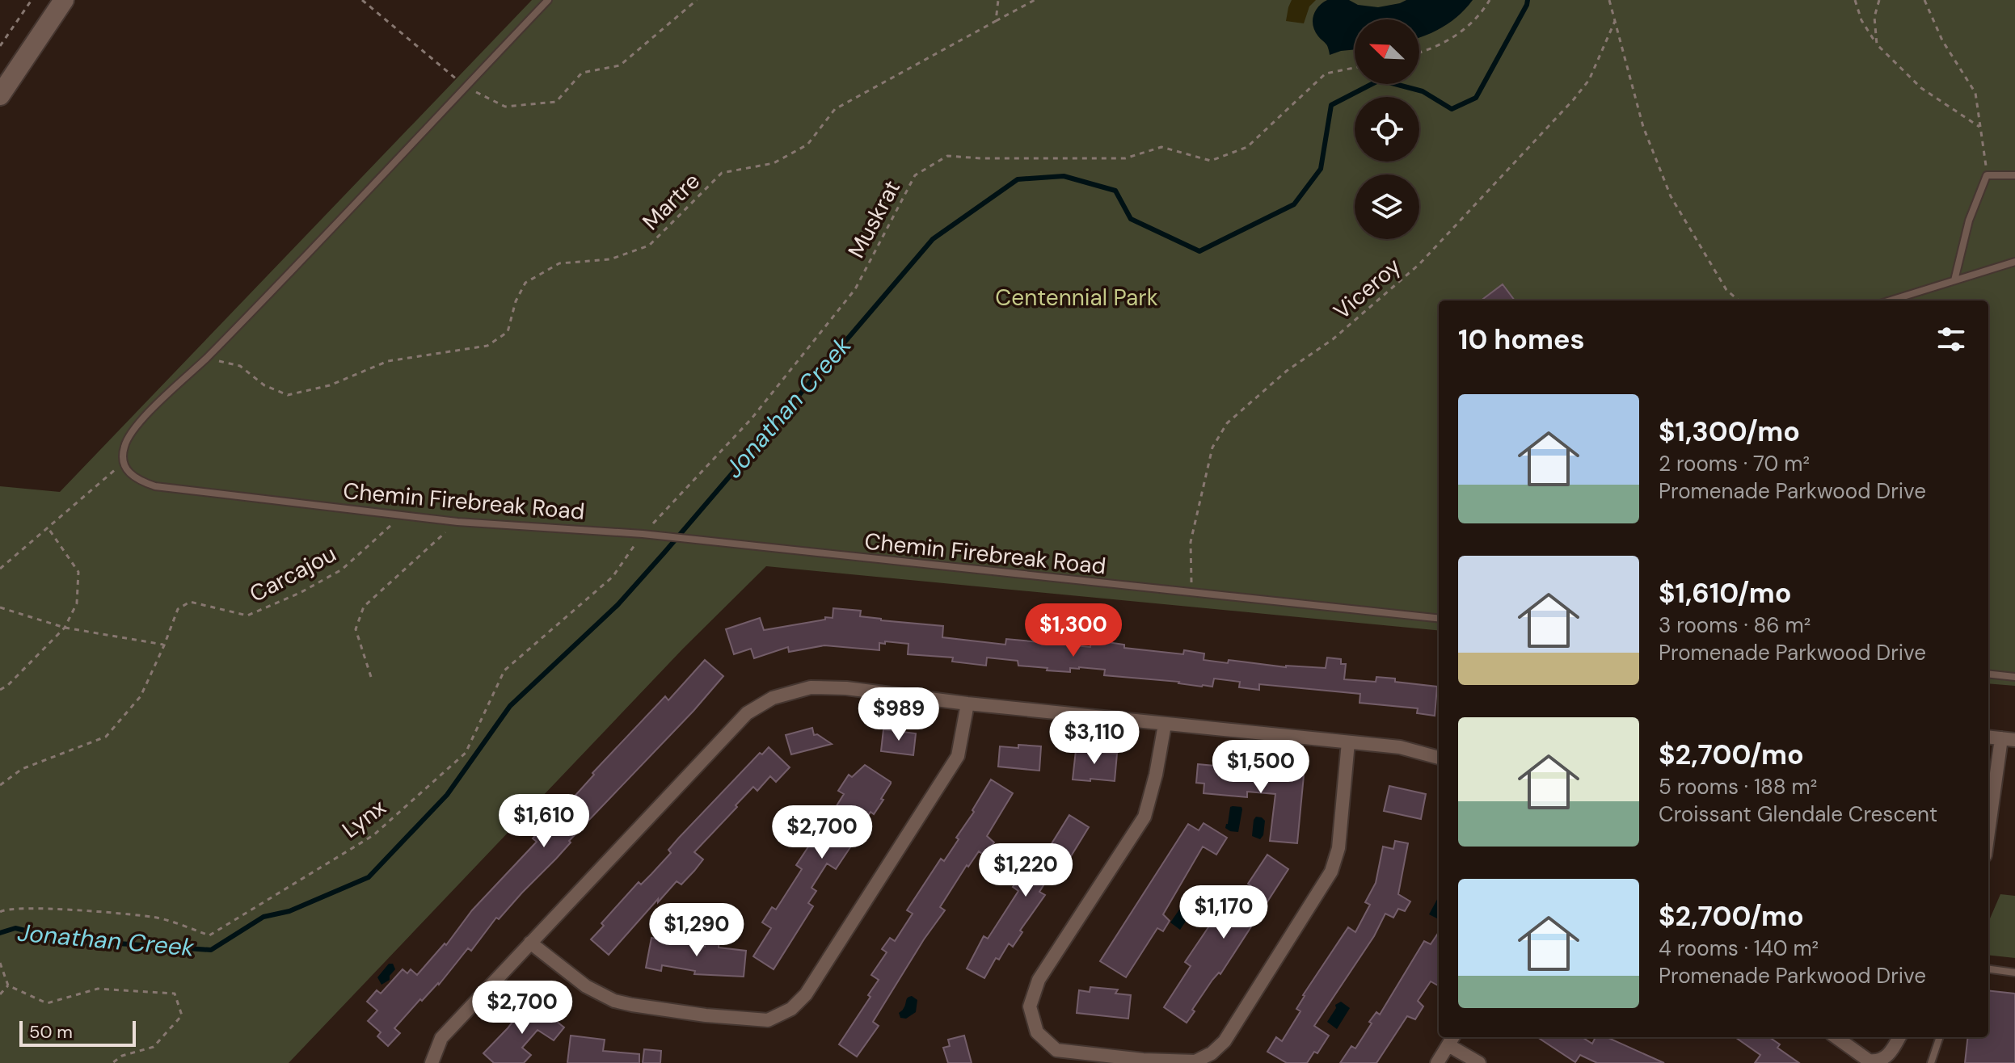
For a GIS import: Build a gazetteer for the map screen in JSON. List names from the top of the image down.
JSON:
{
  "streets": {
    "lane": ["Chemin Firebreak Road"],
    "path": [
      "Martre",
      "Muskrat",
      "Viceroy",
      "Carcajou",
      "Lynx"
    ]
  },
  "crossings": [
    ["Muskrat", "Chemin Firebreak Road"],
    ["Muskrat", "Lynx"],
    ["Viceroy", "Chemin Firebreak Road"],
    ["Chemin Firebreak Road", "Carcajou"],
    ["Chemin Firebreak Road", "Lynx"]
  ],
  "water": ["Jonathan Creek"],
  "parks": ["Centennial Park"],
  "scale_bar": "50 m",
  "north": "top left",
  "page": {
    "heading": "10 homes",
    "list": [
      {
        "name": "$1,300/mo",
        "note": "2 rooms · 70 m² · Promenade Parkwood Drive"
      },
      {
        "name": "$1,610/mo",
        "note": "3 rooms · 86 m² · Promenade Parkwood Drive"
      },
      {
        "name": "$2,700/mo",
        "note": "5 rooms · 188 m² · Croissant Glendale Crescent"
      },
      {
        "name": "$2,700/mo",
        "note": "4 rooms · 140 m² · Promenade Parkwood Drive"
      }
    ],
    "price": [
      "$1,300",
      "$989",
      "$3,110",
      "$1,500",
      "$1,610",
      "$2,700",
      "$1,220",
      "$1,170",
      "$1,290",
      "$2,700"
    ],
    "scale": "50 m"
  }
}
